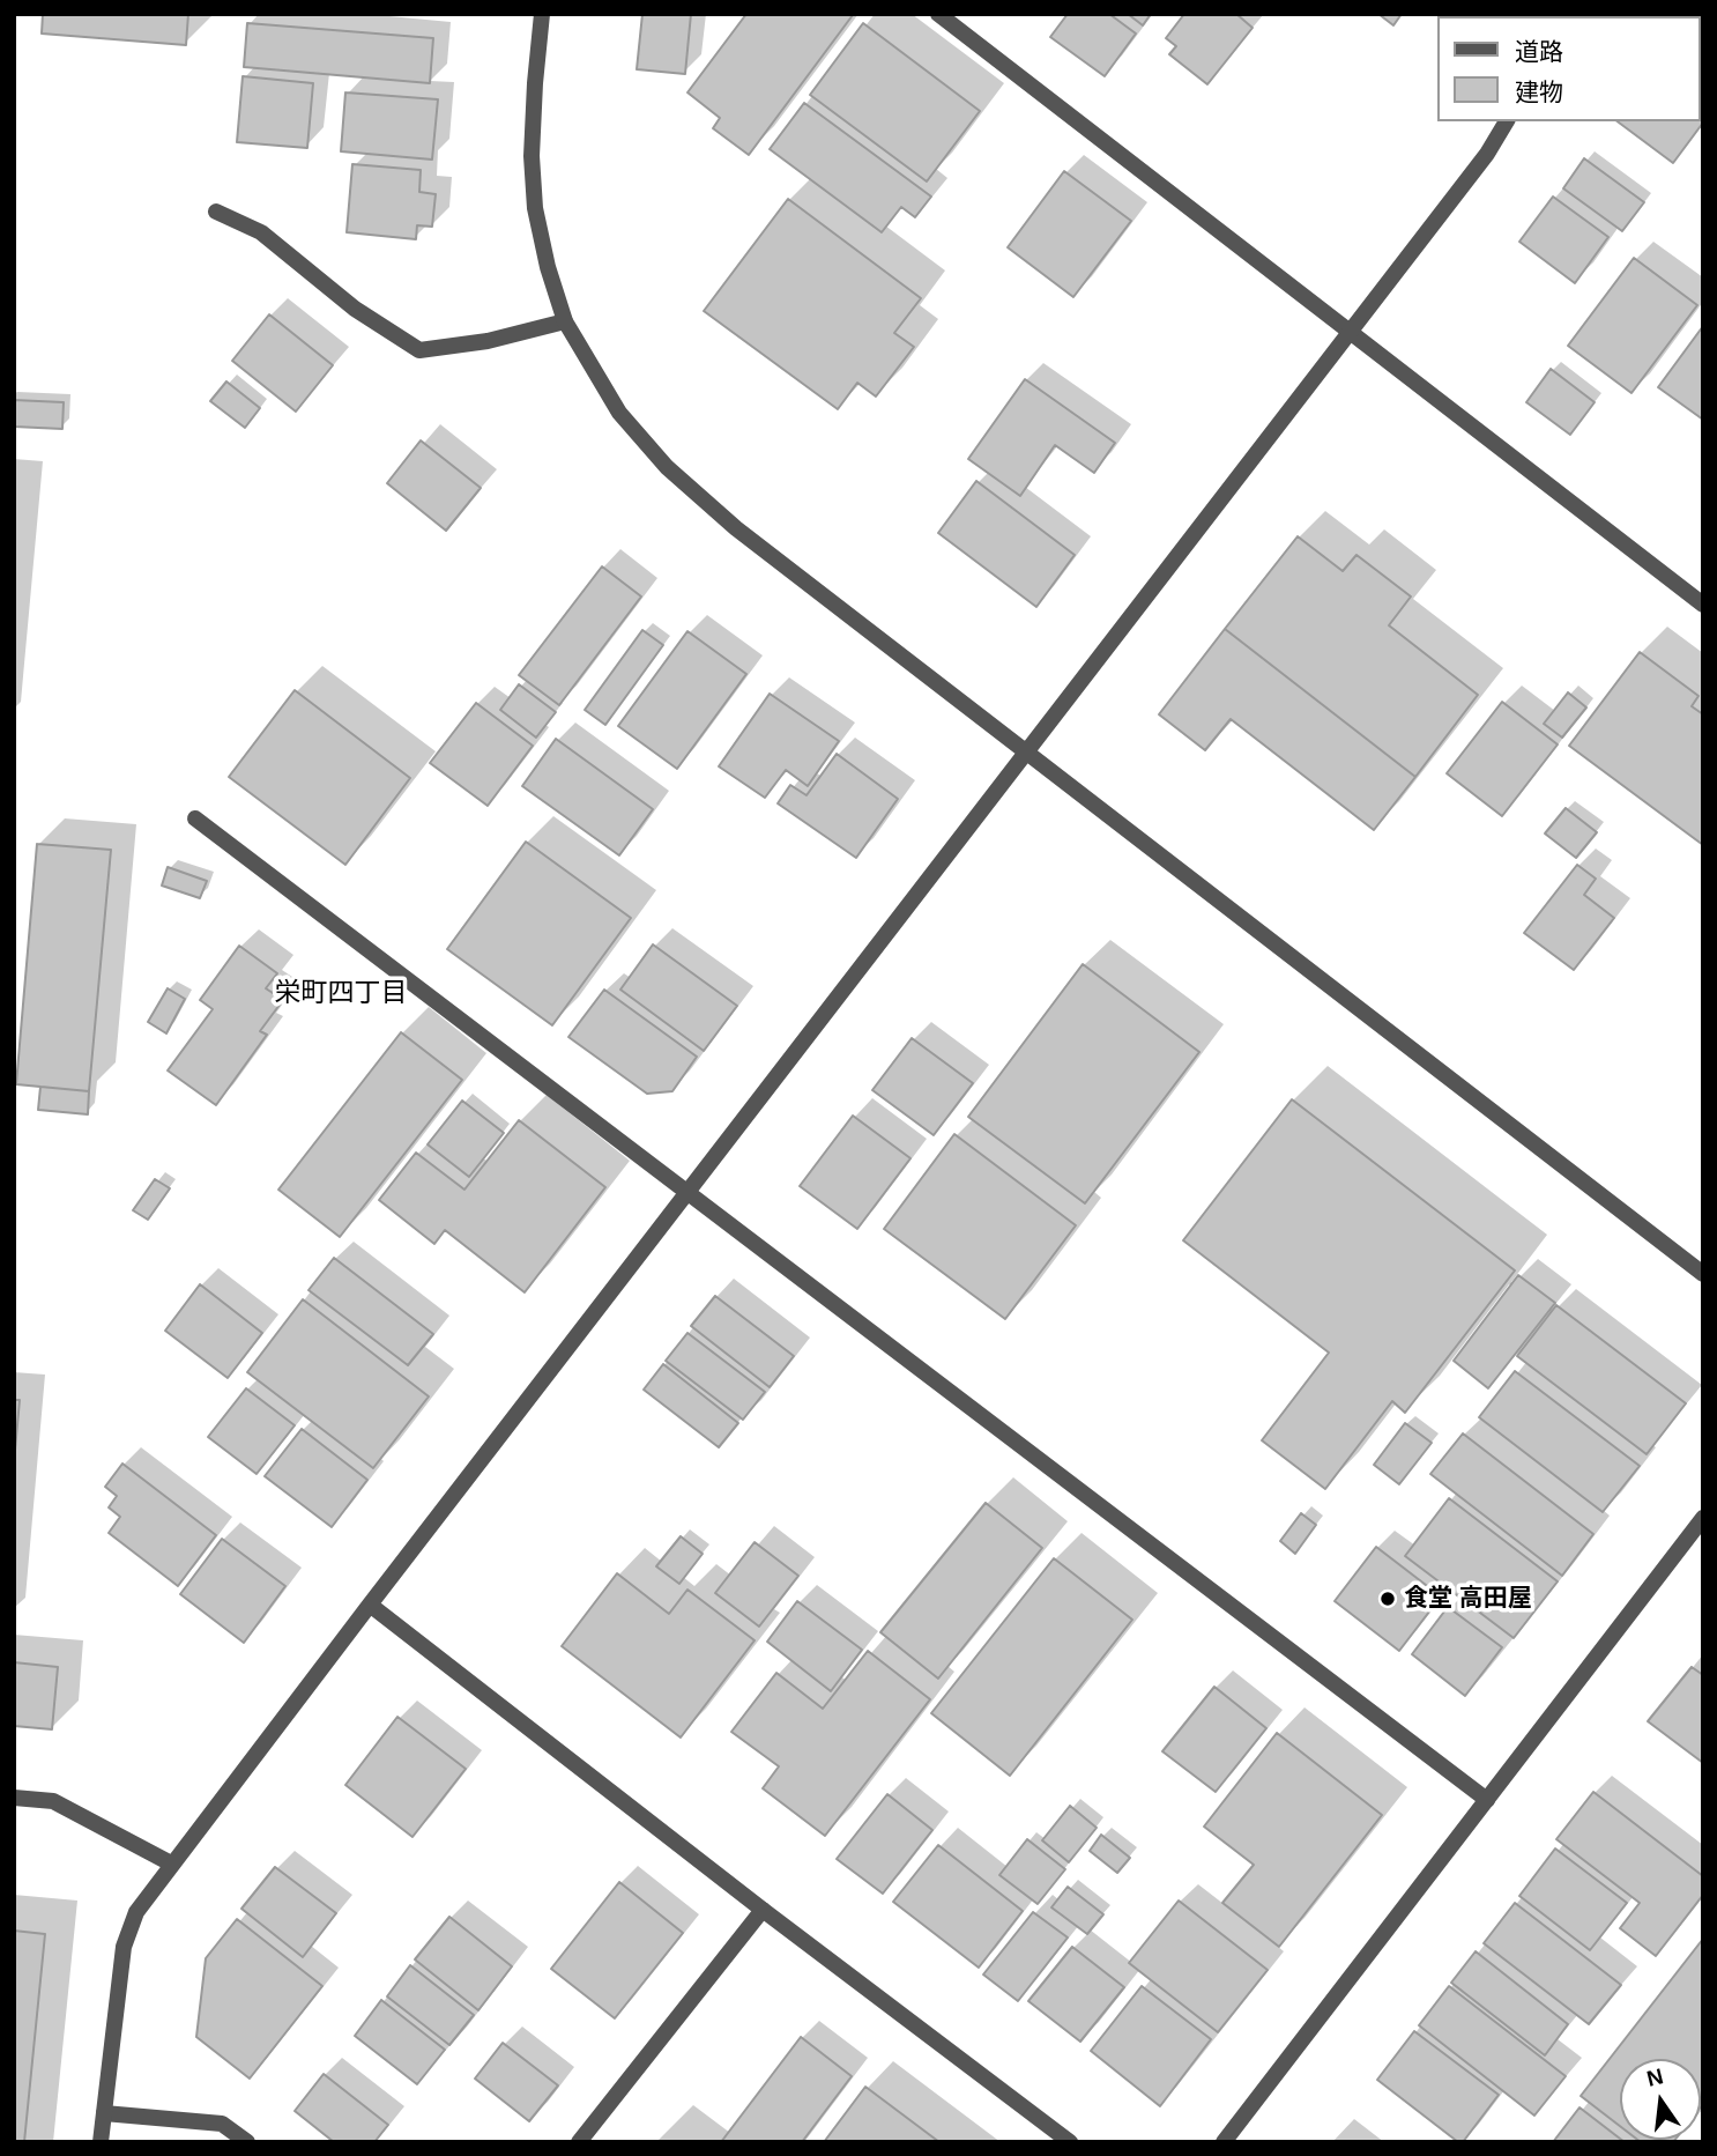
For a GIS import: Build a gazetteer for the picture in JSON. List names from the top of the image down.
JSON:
{
  "districts": ["栄町四丁目"],
  "places": ["食堂 高田屋"],
  "legend": ["道路", "建物"],
  "north": "top"
}
